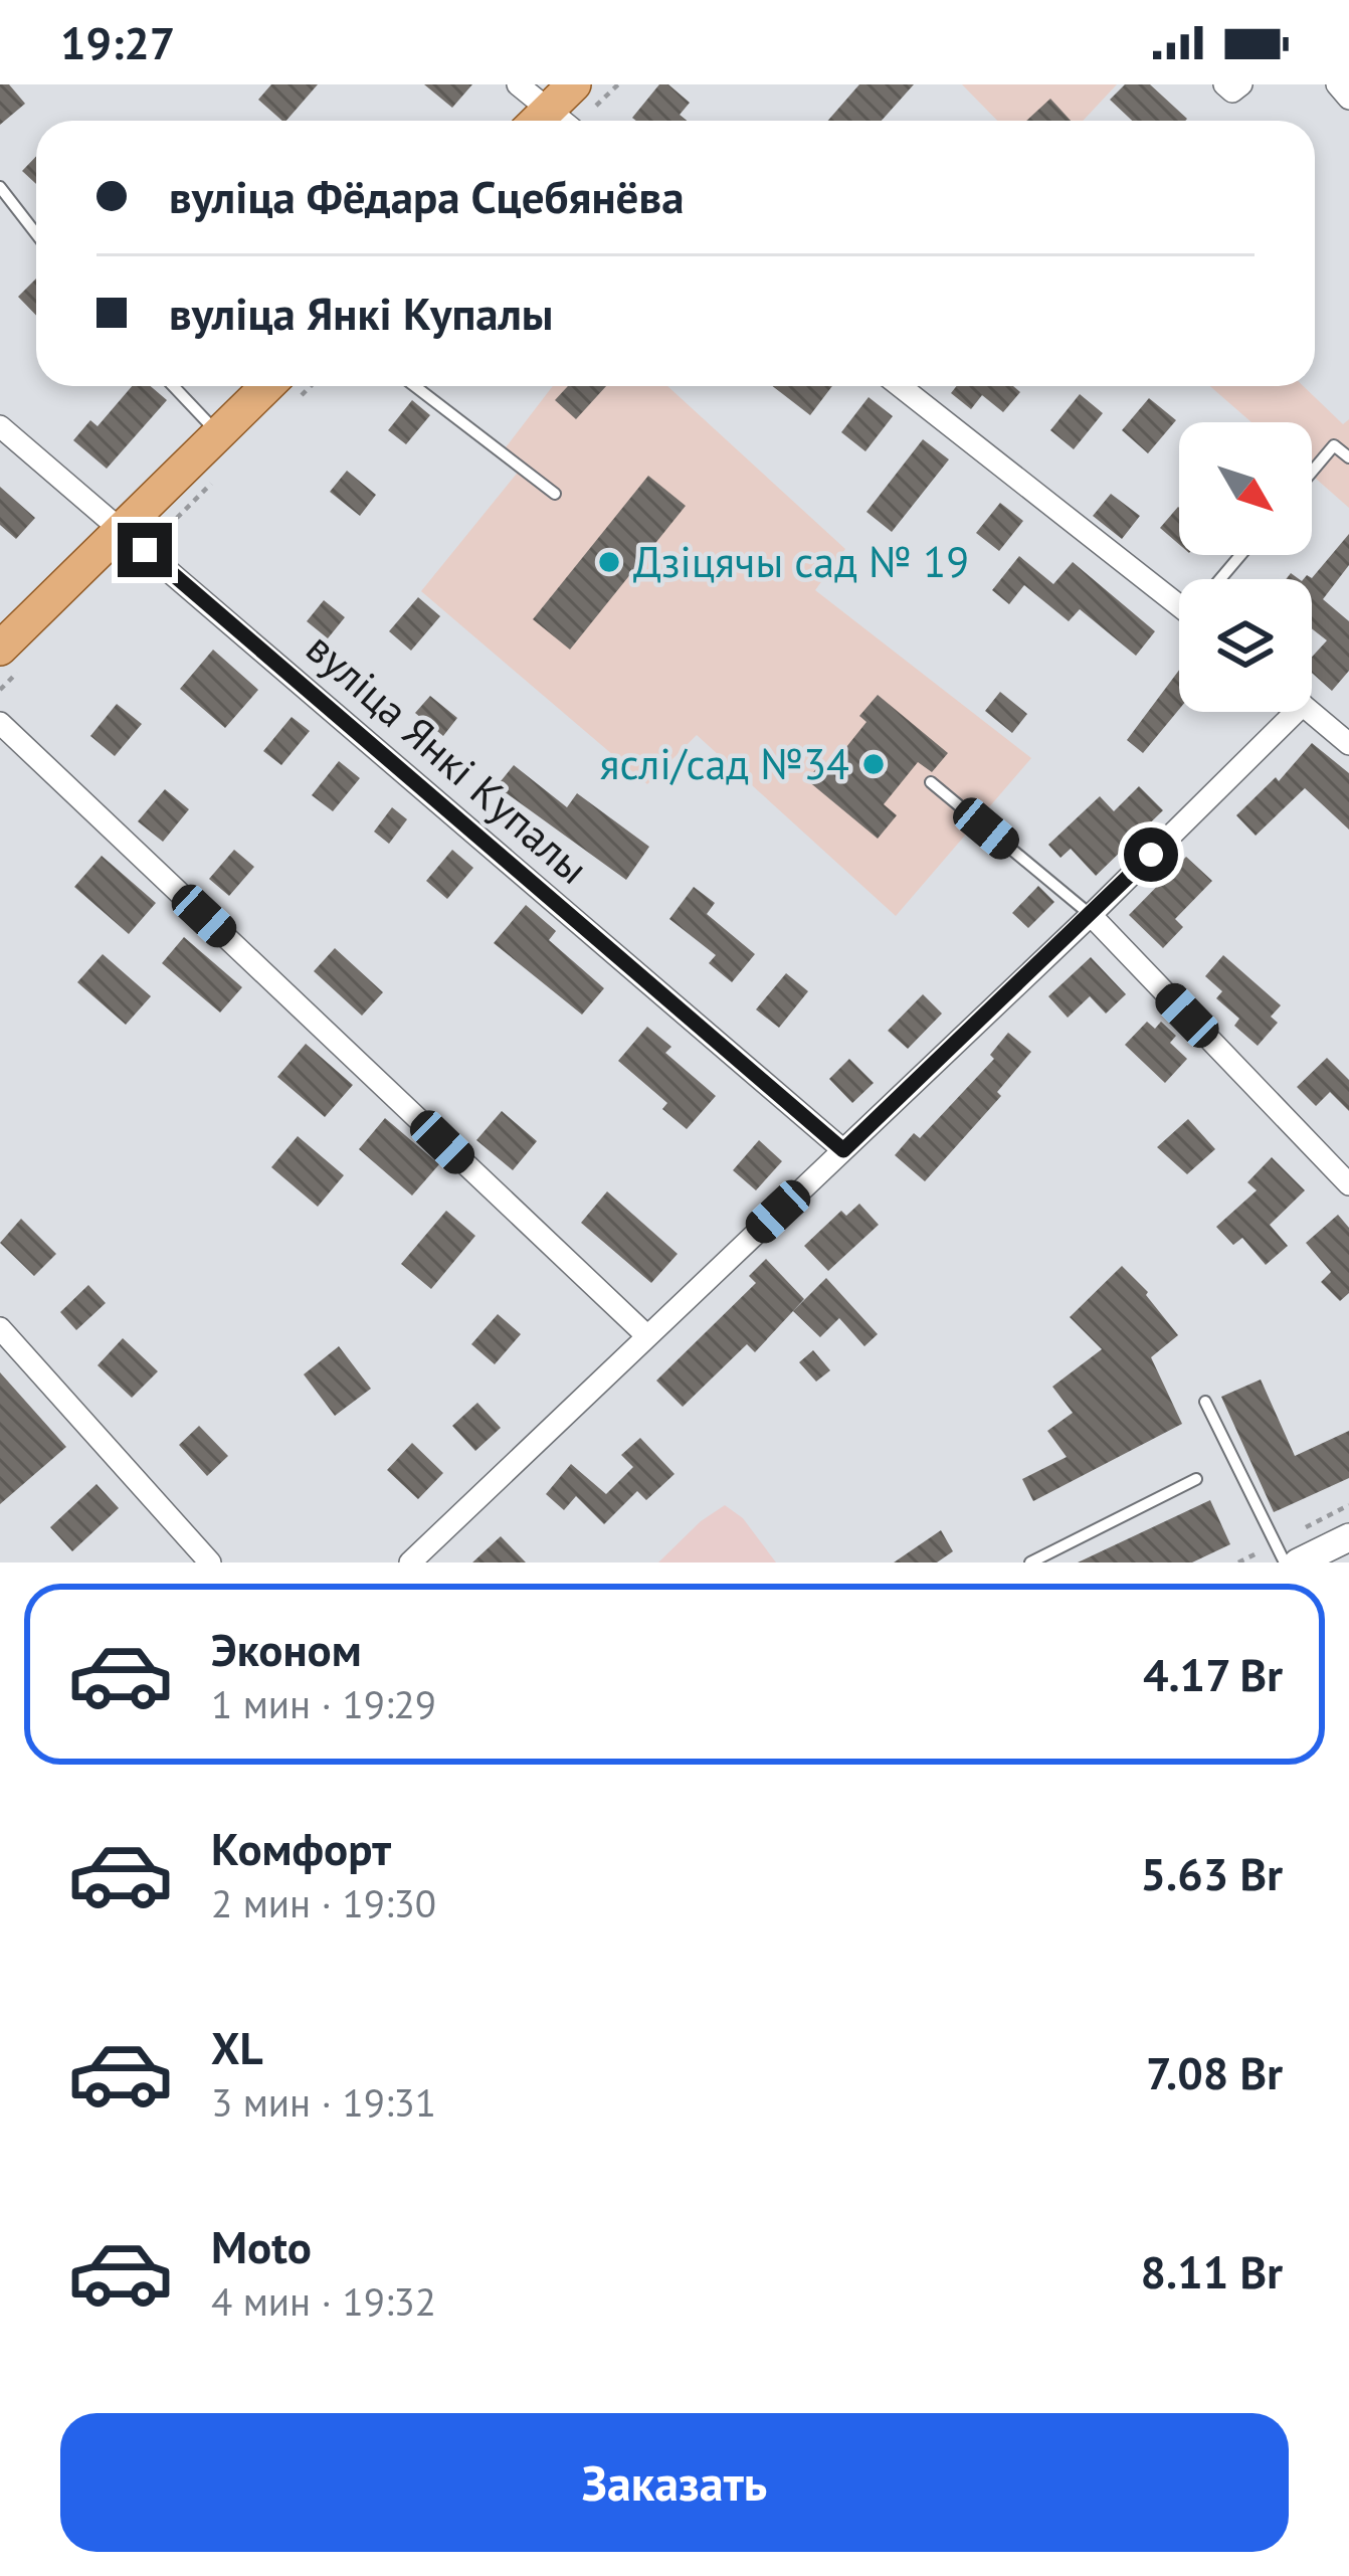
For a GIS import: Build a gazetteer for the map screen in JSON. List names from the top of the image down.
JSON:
{
  "streets": {
    "street": ["вуліца Янкі Купалы"]
  },
  "places": ["Дзіцячы сад № 19", "яслі/сад №34"],
  "north": "bottom right",
  "page": {
    "status": "19:27",
    "banner": ["вуліца Фёдара Сцебянёва", "вуліца Янкі Купалы"],
    "list": [
      {
        "name": "Эконом",
        "note": "1 мин · 19:29",
        "value": "4.17 Br"
      },
      {
        "name": "Комфорт",
        "note": "2 мин · 19:30",
        "value": "5.63 Br"
      },
      {
        "name": "XL",
        "note": "3 мин · 19:31",
        "value": "7.08 Br"
      },
      {
        "name": "Moto",
        "note": "4 мин · 19:32",
        "value": "8.11 Br"
      }
    ],
    "buttons": "Заказать"
  }
}
